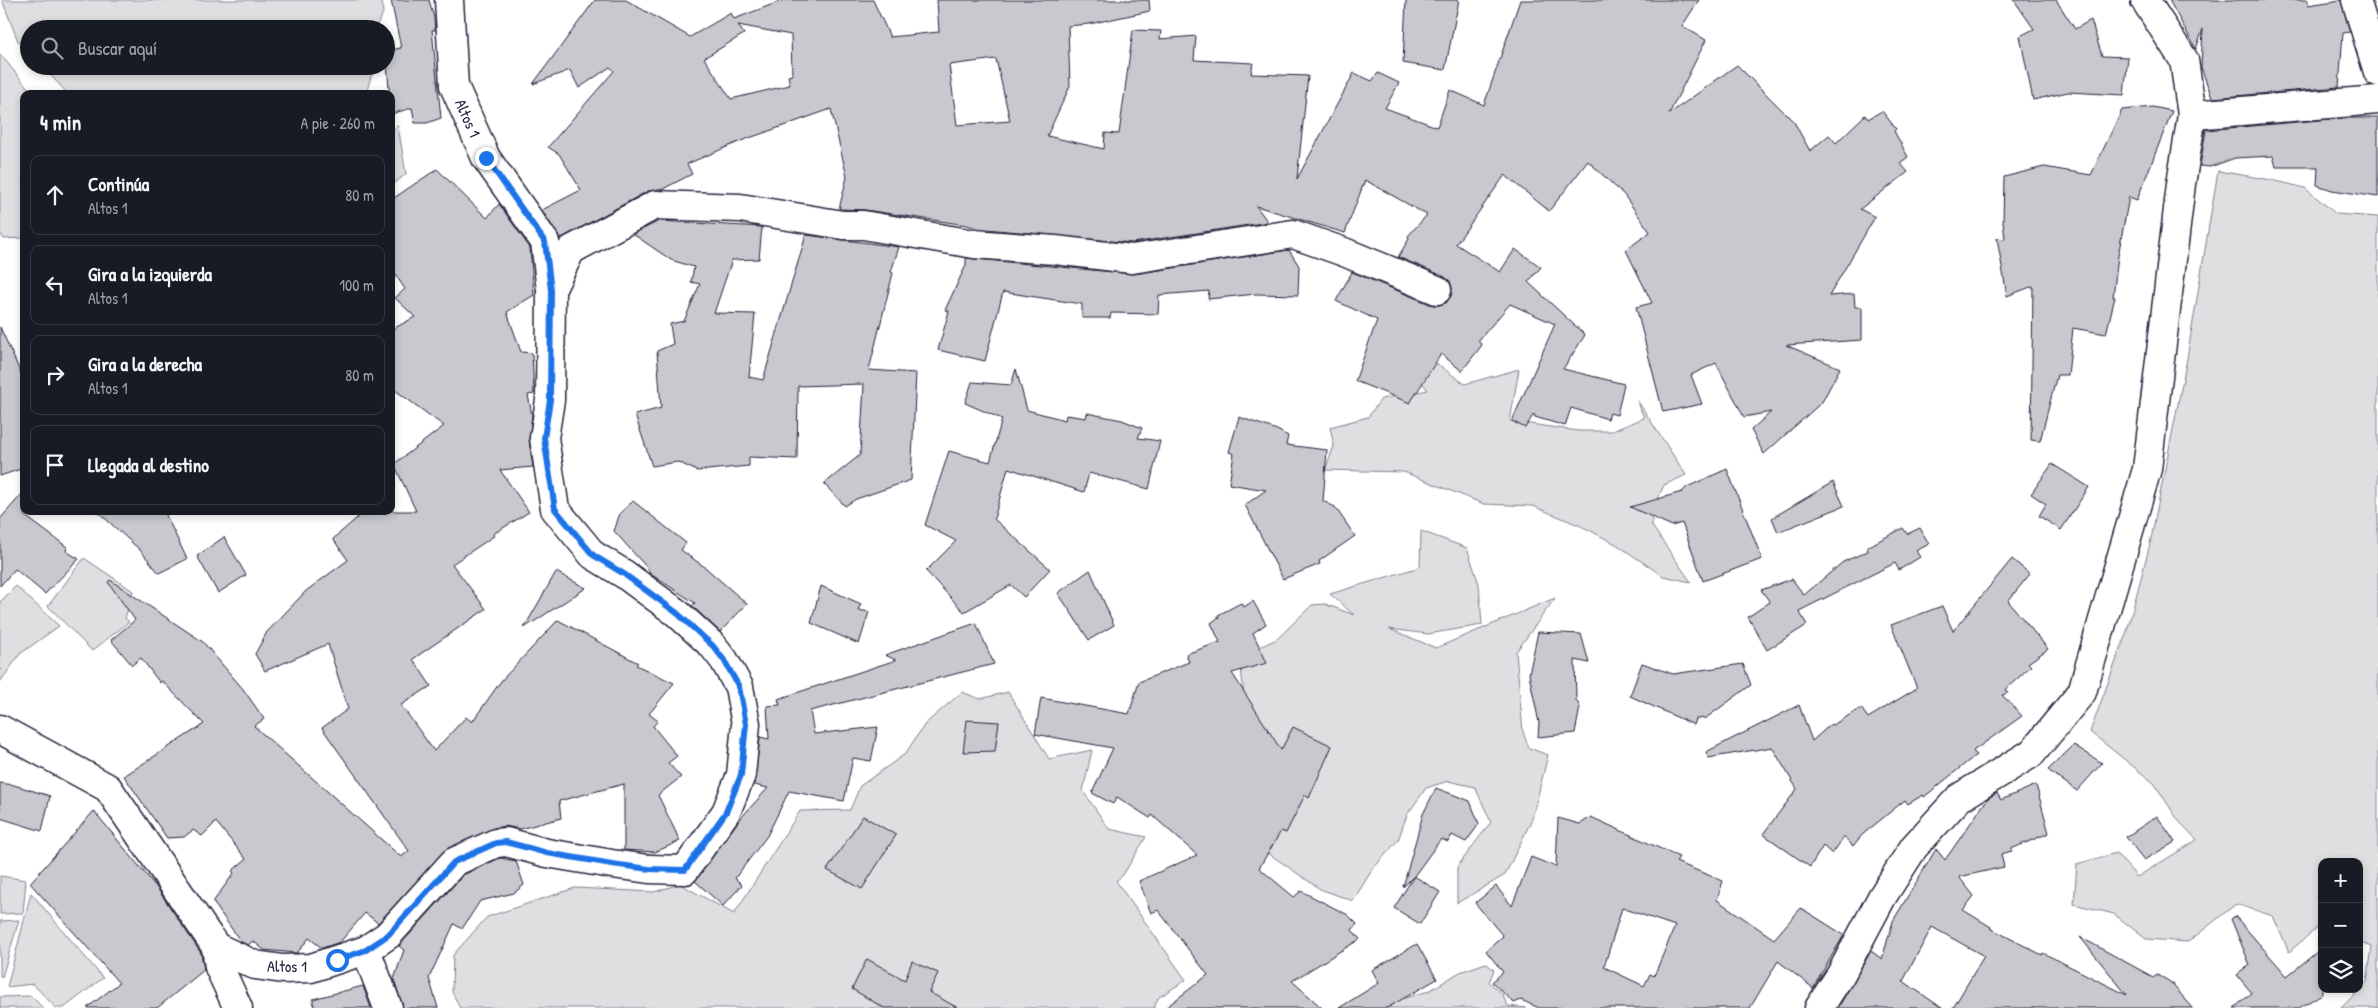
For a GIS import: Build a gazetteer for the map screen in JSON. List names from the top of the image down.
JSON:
{
  "streets": {
    "street": ["Altos 1"]
  },
  "page": {
    "search": "Buscar aquí",
    "heading": ["4 min", "A pie · 260 m"],
    "list": [
      ["Continúa", "Altos 1", "80 m"],
      ["Gira a la izquierda", "Altos 1", "100 m"],
      ["Gira a la derecha", "Altos 1", "80 m"],
      "Llegada al destino"
    ],
    "map_buttons": ["+", "−"]
  }
}
